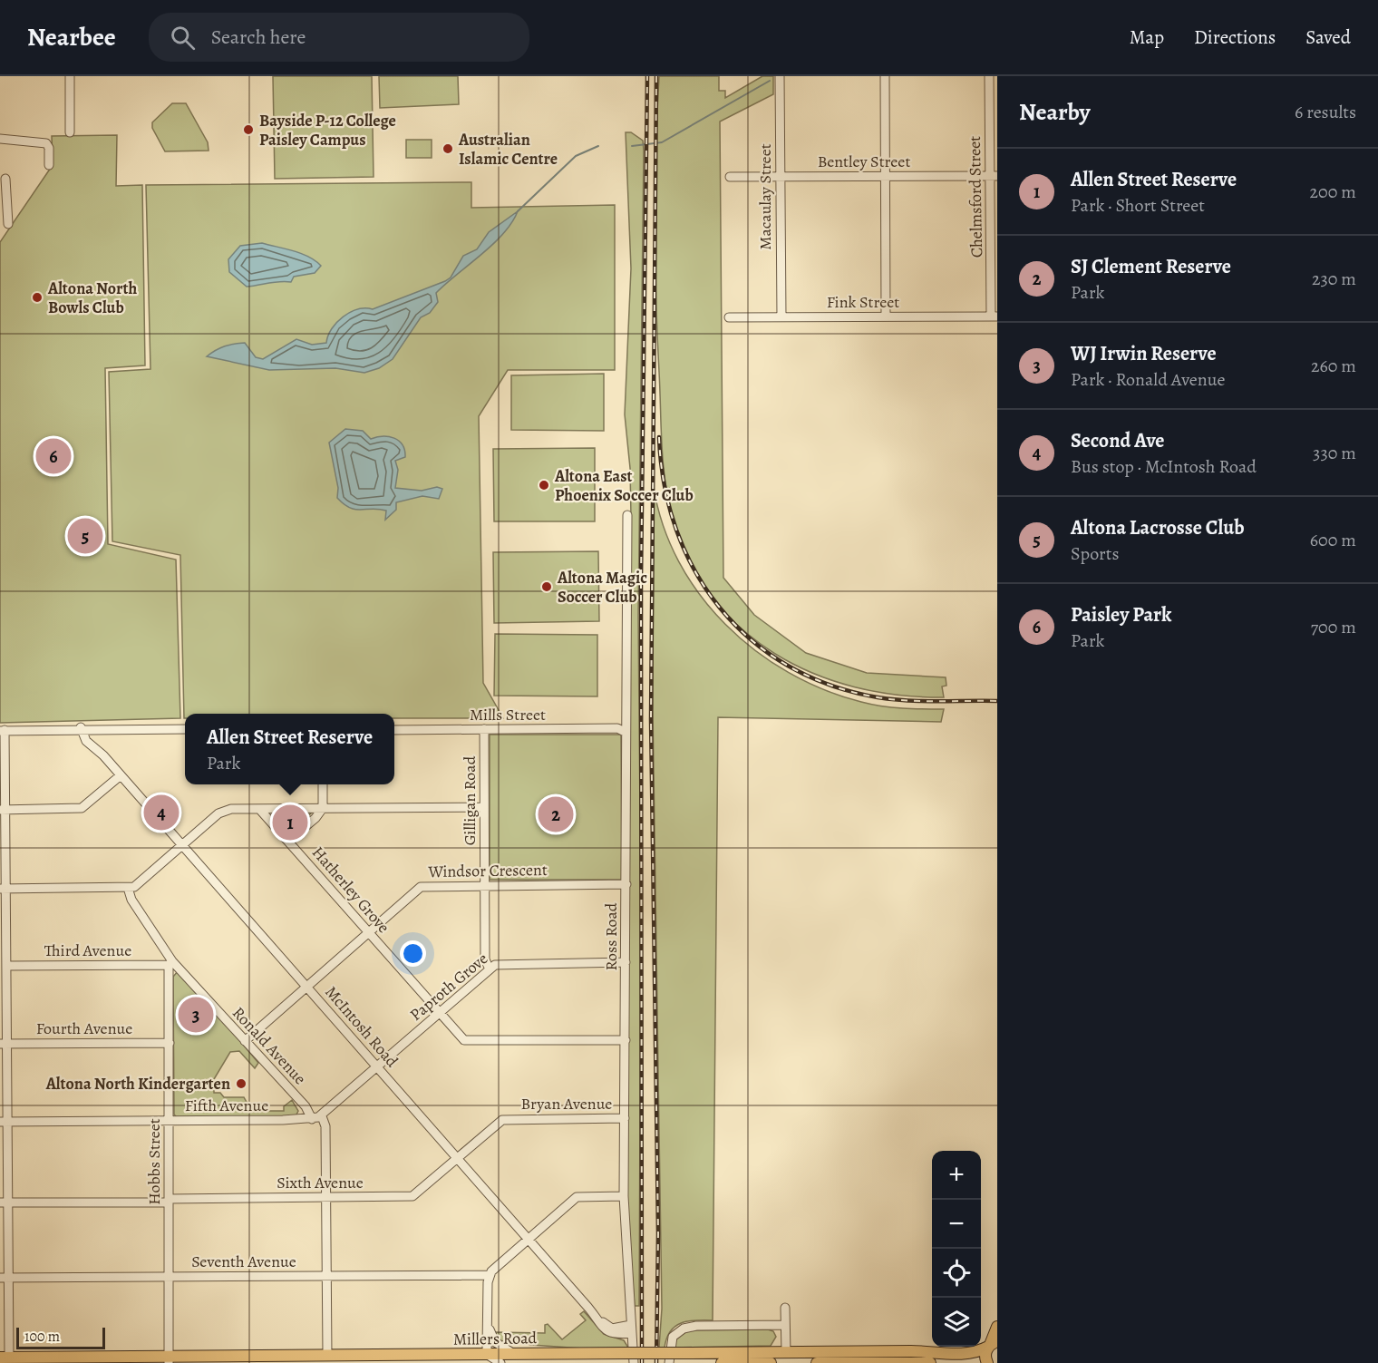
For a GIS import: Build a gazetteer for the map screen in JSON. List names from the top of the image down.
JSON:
{
  "streets": {
    "main road": ["Millers Road"],
    "street": [
      "Bentley Street",
      "Macaulay Street",
      "Chelmsford Street",
      "Fink Street",
      "Mills Street",
      "Gilligan Road",
      "Windsor Crescent",
      "Hatherley Grove",
      "Ross Road",
      "Third Avenue",
      "Paproth Grove",
      "McIntosh Road",
      "Fourth Avenue",
      "Ronald Avenue",
      "Bryan Avenue",
      "Fifth Avenue",
      "Hobbs Street",
      "Sixth Avenue",
      "Seventh Avenue"
    ]
  },
  "crossings": [
    ["Bentley Street", "Macaulay Street"],
    ["Bentley Street", "Chelmsford Street"],
    ["Macaulay Street", "Fink Street"],
    ["Chelmsford Street", "Fink Street"],
    ["Mills Street", "Gilligan Road"],
    ["Mills Street", "Ross Road"],
    ["Gilligan Road", "Windsor Crescent"],
    ["Gilligan Road", "Paproth Grove"],
    ["Windsor Crescent", "Hatherley Grove"],
    ["Windsor Crescent", "Ross Road"],
    ["Windsor Crescent", "McIntosh Road"],
    ["Windsor Crescent", "Ronald Avenue"],
    ["Hatherley Grove", "Ross Road"],
    ["Hatherley Grove", "Paproth Grove"],
    ["Ross Road", "Paproth Grove"],
    ["Ross Road", "McIntosh Road"],
    ["Ross Road", "Bryan Avenue"],
    ["Ross Road", "Millers Road"],
    ["Third Avenue", "Ronald Avenue"],
    ["Third Avenue", "Hobbs Street"],
    ["Paproth Grove", "McIntosh Road"],
    ["Paproth Grove", "Fifth Avenue"],
    ["McIntosh Road", "Bryan Avenue"],
    ["McIntosh Road", "Sixth Avenue"],
    ["Fourth Avenue", "Hobbs Street"],
    ["Ronald Avenue", "Fifth Avenue"],
    ["Ronald Avenue", "Hobbs Street"],
    ["Bryan Avenue", "Sixth Avenue"],
    ["Fifth Avenue", "Hobbs Street"],
    ["Hobbs Street", "Sixth Avenue"],
    ["Hobbs Street", "Seventh Avenue"],
    ["Hobbs Street", "Millers Road"]
  ],
  "places": [
    "Bayside P-12 College Paisley Campus",
    "Australian Islamic Centre",
    "Altona North Bowls Club",
    "Altona East Phoenix Soccer Club",
    "Altona Magic Soccer Club",
    "Altona North Kindergarten"
  ],
  "scale_bar": "100 m",
  "page": {
    "header": "Nearbee",
    "search": "Search here",
    "nav": ["Map", "Directions", "Saved"],
    "heading": ["Nearby", "6 results"],
    "list": [
      {
        "mark": "1",
        "name": "Allen Street Reserve",
        "note": "Park · Short Street",
        "value": "200 m"
      },
      {
        "mark": "2",
        "name": "SJ Clement Reserve",
        "note": "Park",
        "value": "230 m"
      },
      {
        "mark": "3",
        "name": "WJ Irwin Reserve",
        "note": "Park · Ronald Avenue",
        "value": "260 m"
      },
      {
        "mark": "4",
        "name": "Second Ave",
        "note": "Bus stop · McIntosh Road",
        "value": "330 m"
      },
      {
        "mark": "5",
        "name": "Altona Lacrosse Club",
        "note": "Sports",
        "value": "600 m"
      },
      {
        "mark": "6",
        "name": "Paisley Park",
        "note": "Park",
        "value": "700 m"
      }
    ],
    "pins": [
      "6",
      "5",
      "4",
      "2",
      "1",
      "3"
    ],
    "popup": ["Allen Street Reserve", "Park"],
    "map_buttons": ["+", "−"],
    "scale": "100 m"
  }
}
